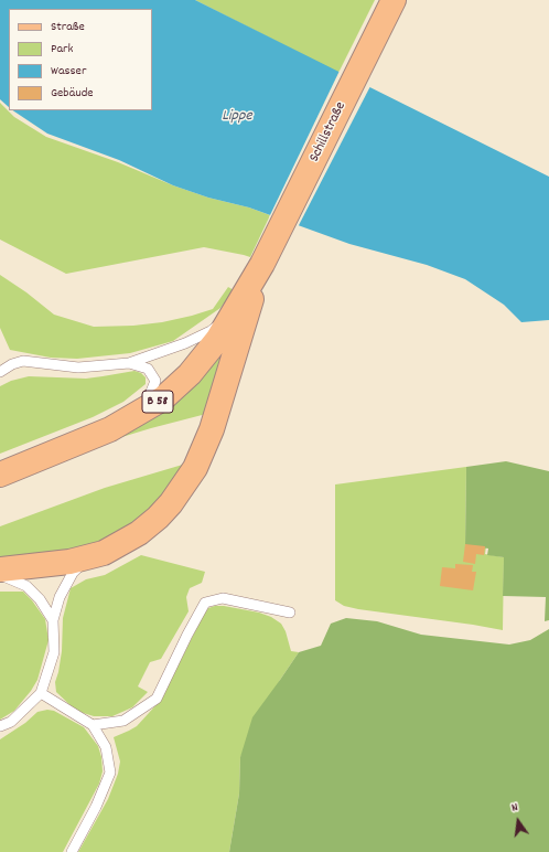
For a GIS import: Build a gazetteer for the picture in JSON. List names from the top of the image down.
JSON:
{
  "streets": {
    "main road": ["Schillstraße", "B 58"]
  },
  "crossings": [
    ["Schillstraße", "B 58"]
  ],
  "water": ["Lippe"],
  "legend": [
    "Straße",
    "Park",
    "Wasser",
    "Gebäude"
  ],
  "north": "top"
}
